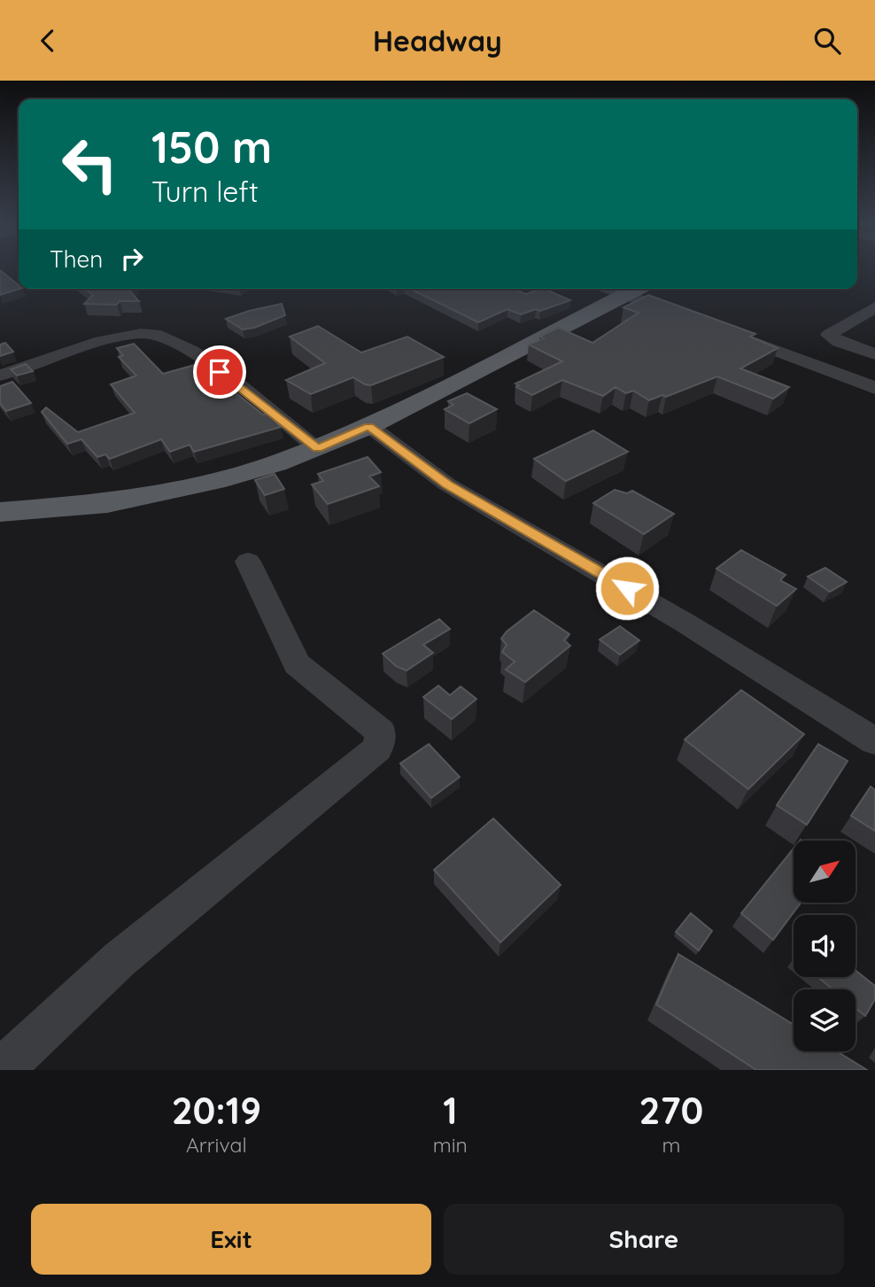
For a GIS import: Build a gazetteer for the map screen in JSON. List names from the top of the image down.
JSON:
{
  "north": "top right",
  "page": {
    "header": "Headway",
    "turn": ["150 m", "Turn left"],
    "then": "Then",
    "eta": [
      "20:19",
      "Arrival",
      "1",
      "min",
      "270",
      "m"
    ],
    "buttons": ["Exit", "Share"]
  }
}
